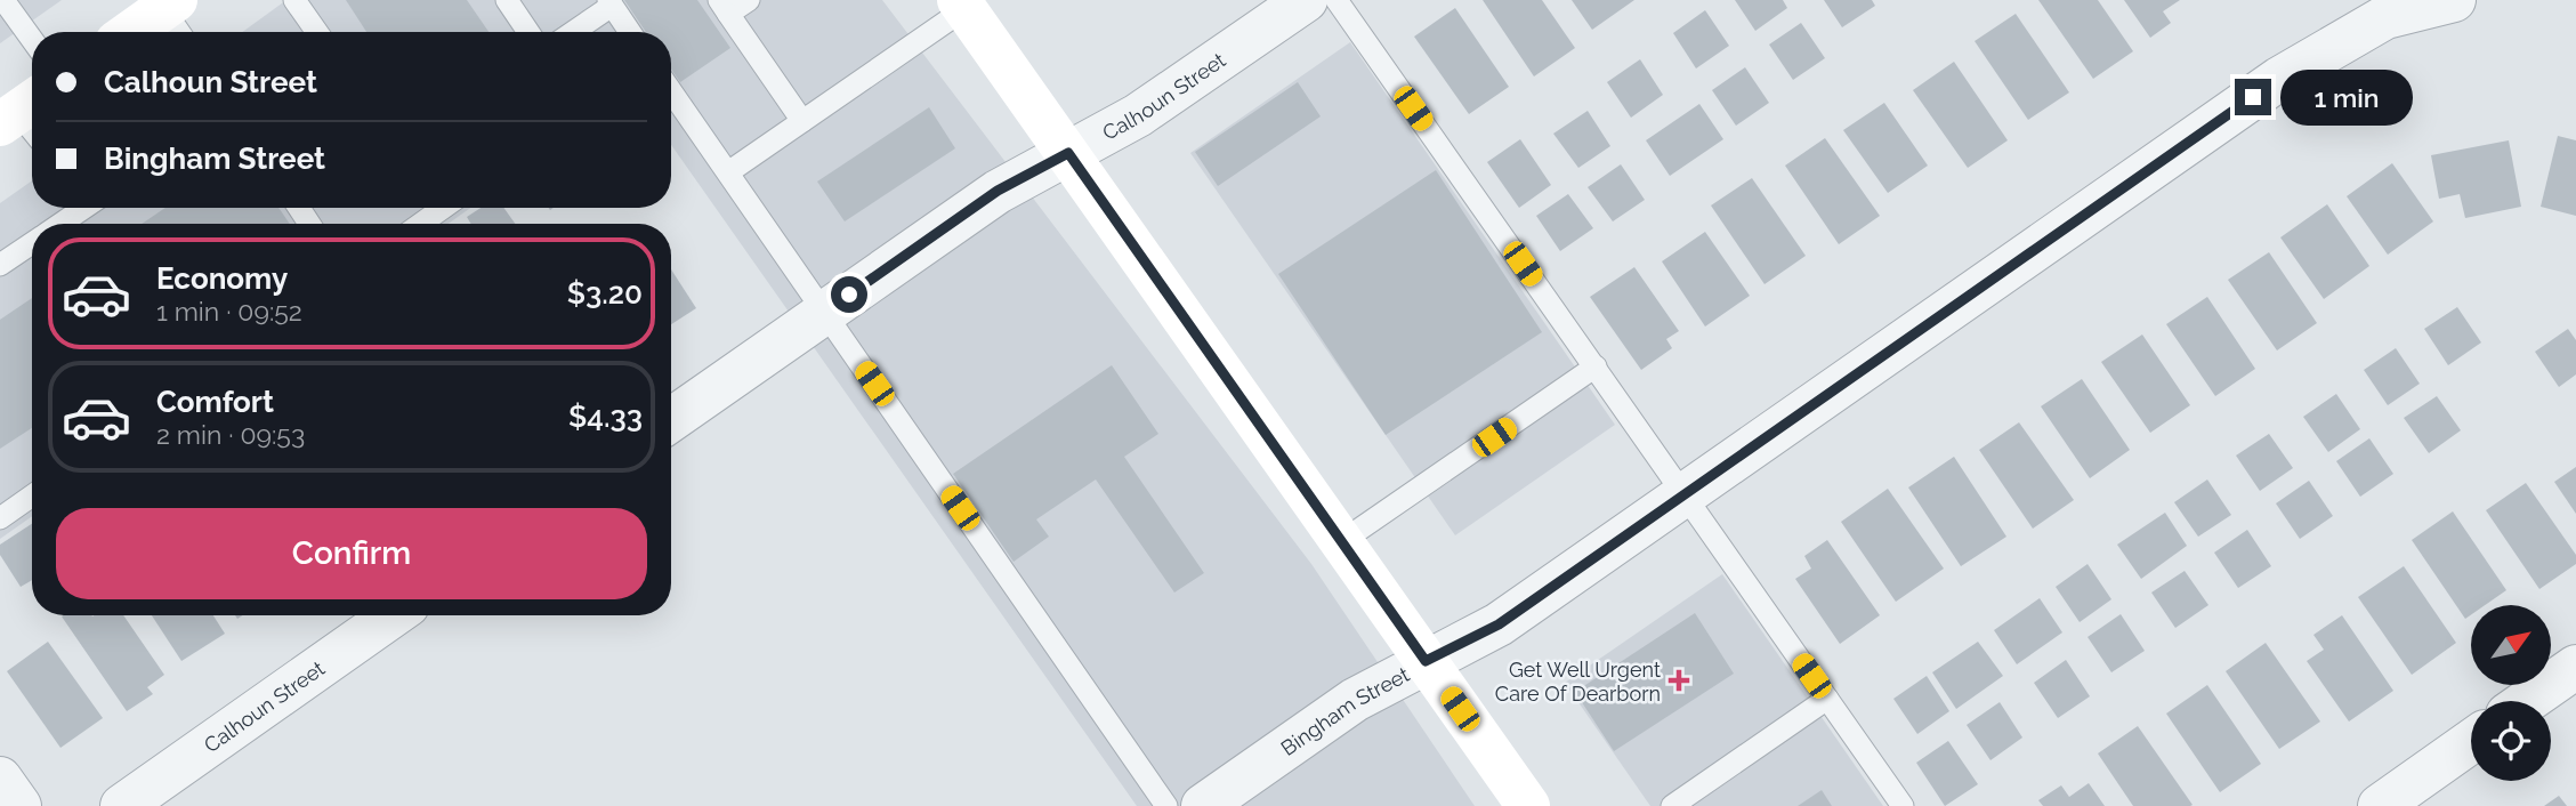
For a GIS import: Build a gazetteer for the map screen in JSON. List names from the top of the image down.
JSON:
{
  "streets": {
    "street": ["Calhoun Street", "Bingham Street"]
  },
  "places": {
    "health": ["Get Well Urgent Care Of Dearborn"]
  },
  "north": "top right",
  "page": {
    "banner": ["Calhoun Street", "Bingham Street"],
    "bubble": "1 min",
    "list": [
      {
        "name": "Economy",
        "note": "1 min · 09:52",
        "value": "$3.20"
      },
      {
        "name": "Comfort",
        "note": "2 min · 09:53",
        "value": "$4.33"
      }
    ],
    "buttons": "Confirm"
  }
}
